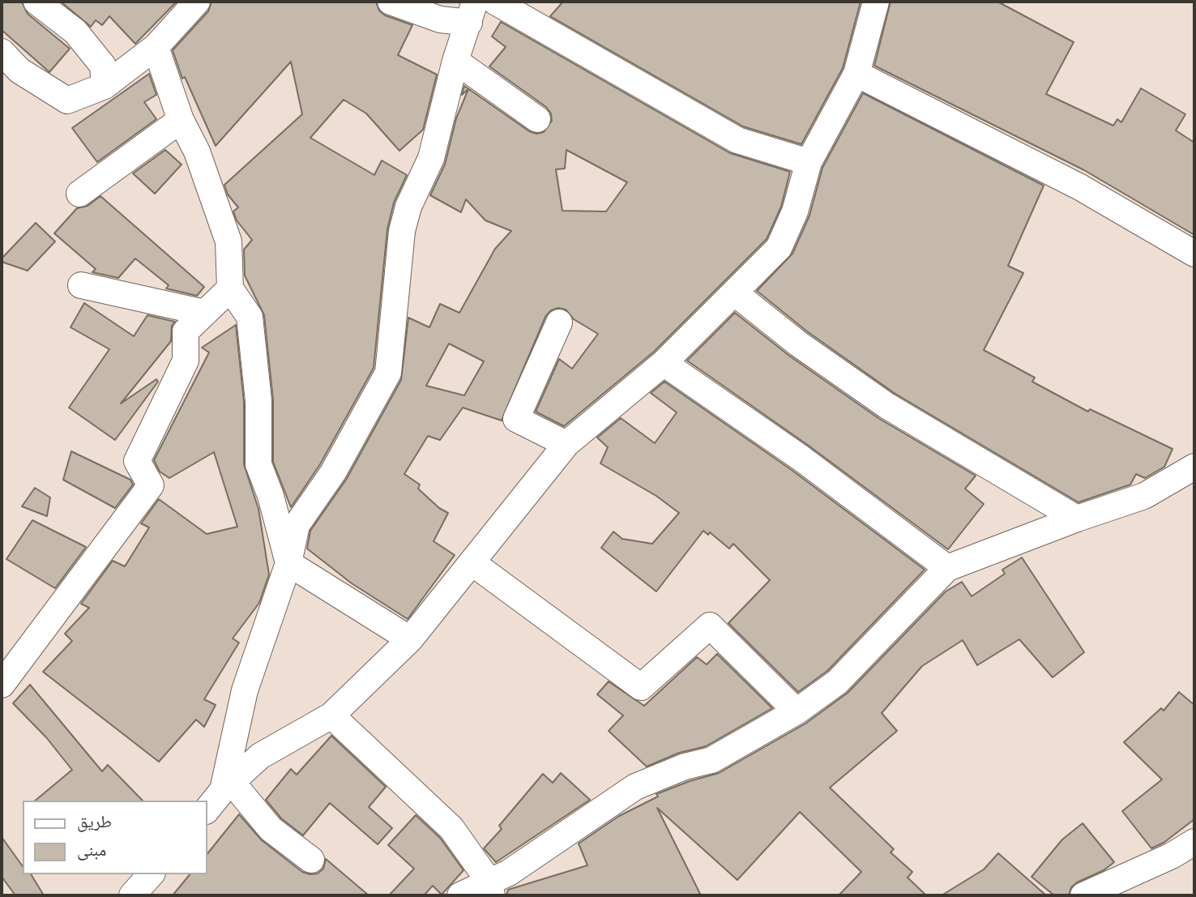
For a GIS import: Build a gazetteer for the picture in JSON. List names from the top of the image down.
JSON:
{
  "legend": ["طريق", "مبنى"]
}
